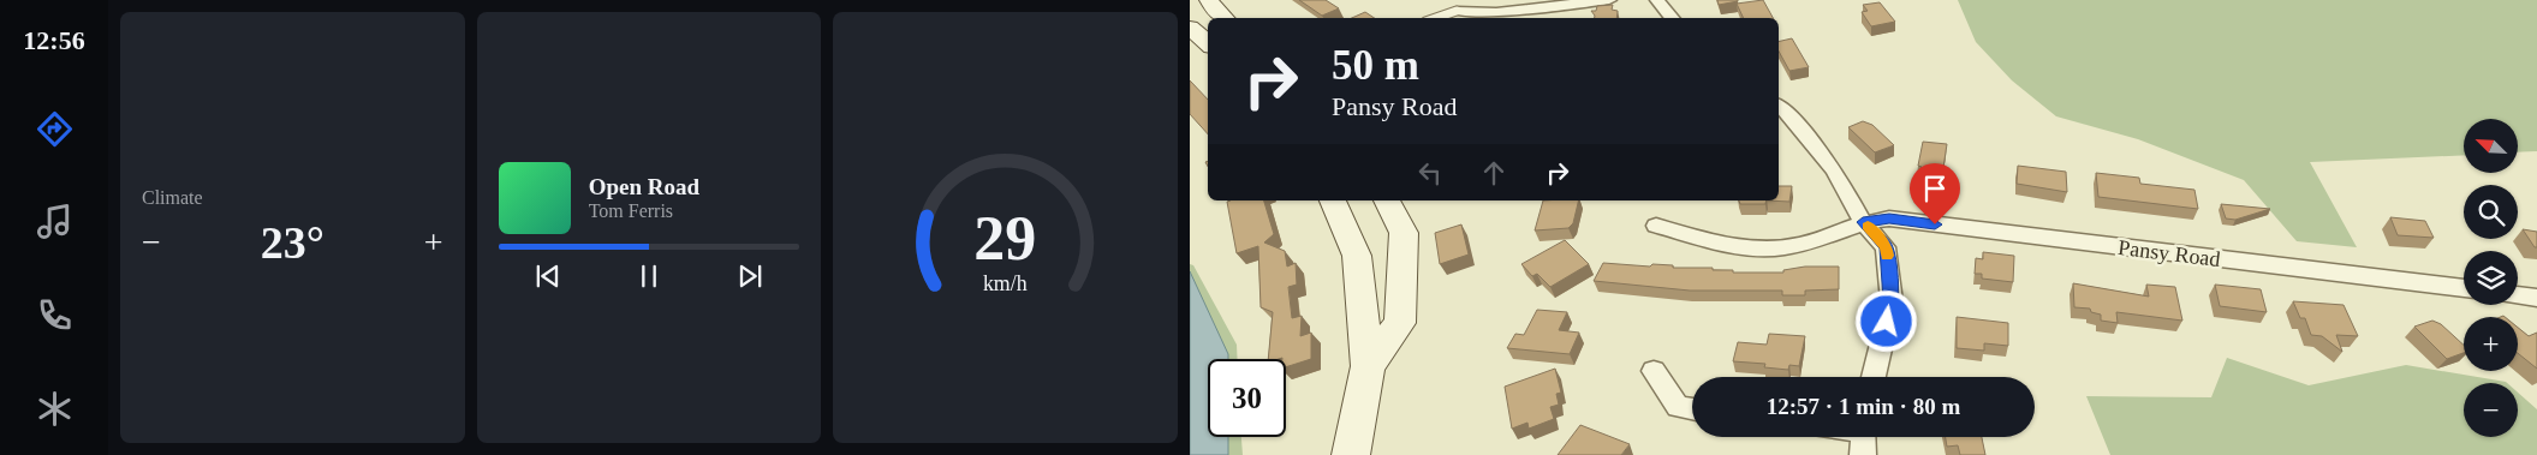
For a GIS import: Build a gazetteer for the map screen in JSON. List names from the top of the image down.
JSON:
{
  "streets": {
    "street": ["Pansy Road"]
  },
  "north": "top left",
  "page": {
    "tabs": "12:56",
    "tile": "Climate",
    "turn": ["50 m", "Pansy Road"],
    "map_buttons": ["+", "−"],
    "song": ["Open Road", "Tom Ferris"],
    "heat": ["−", "23°", "+"],
    "limit": "30",
    "trip": "12:57 · 1 min · 80 m",
    "gauge": ["29", "km/h"]
  }
}
